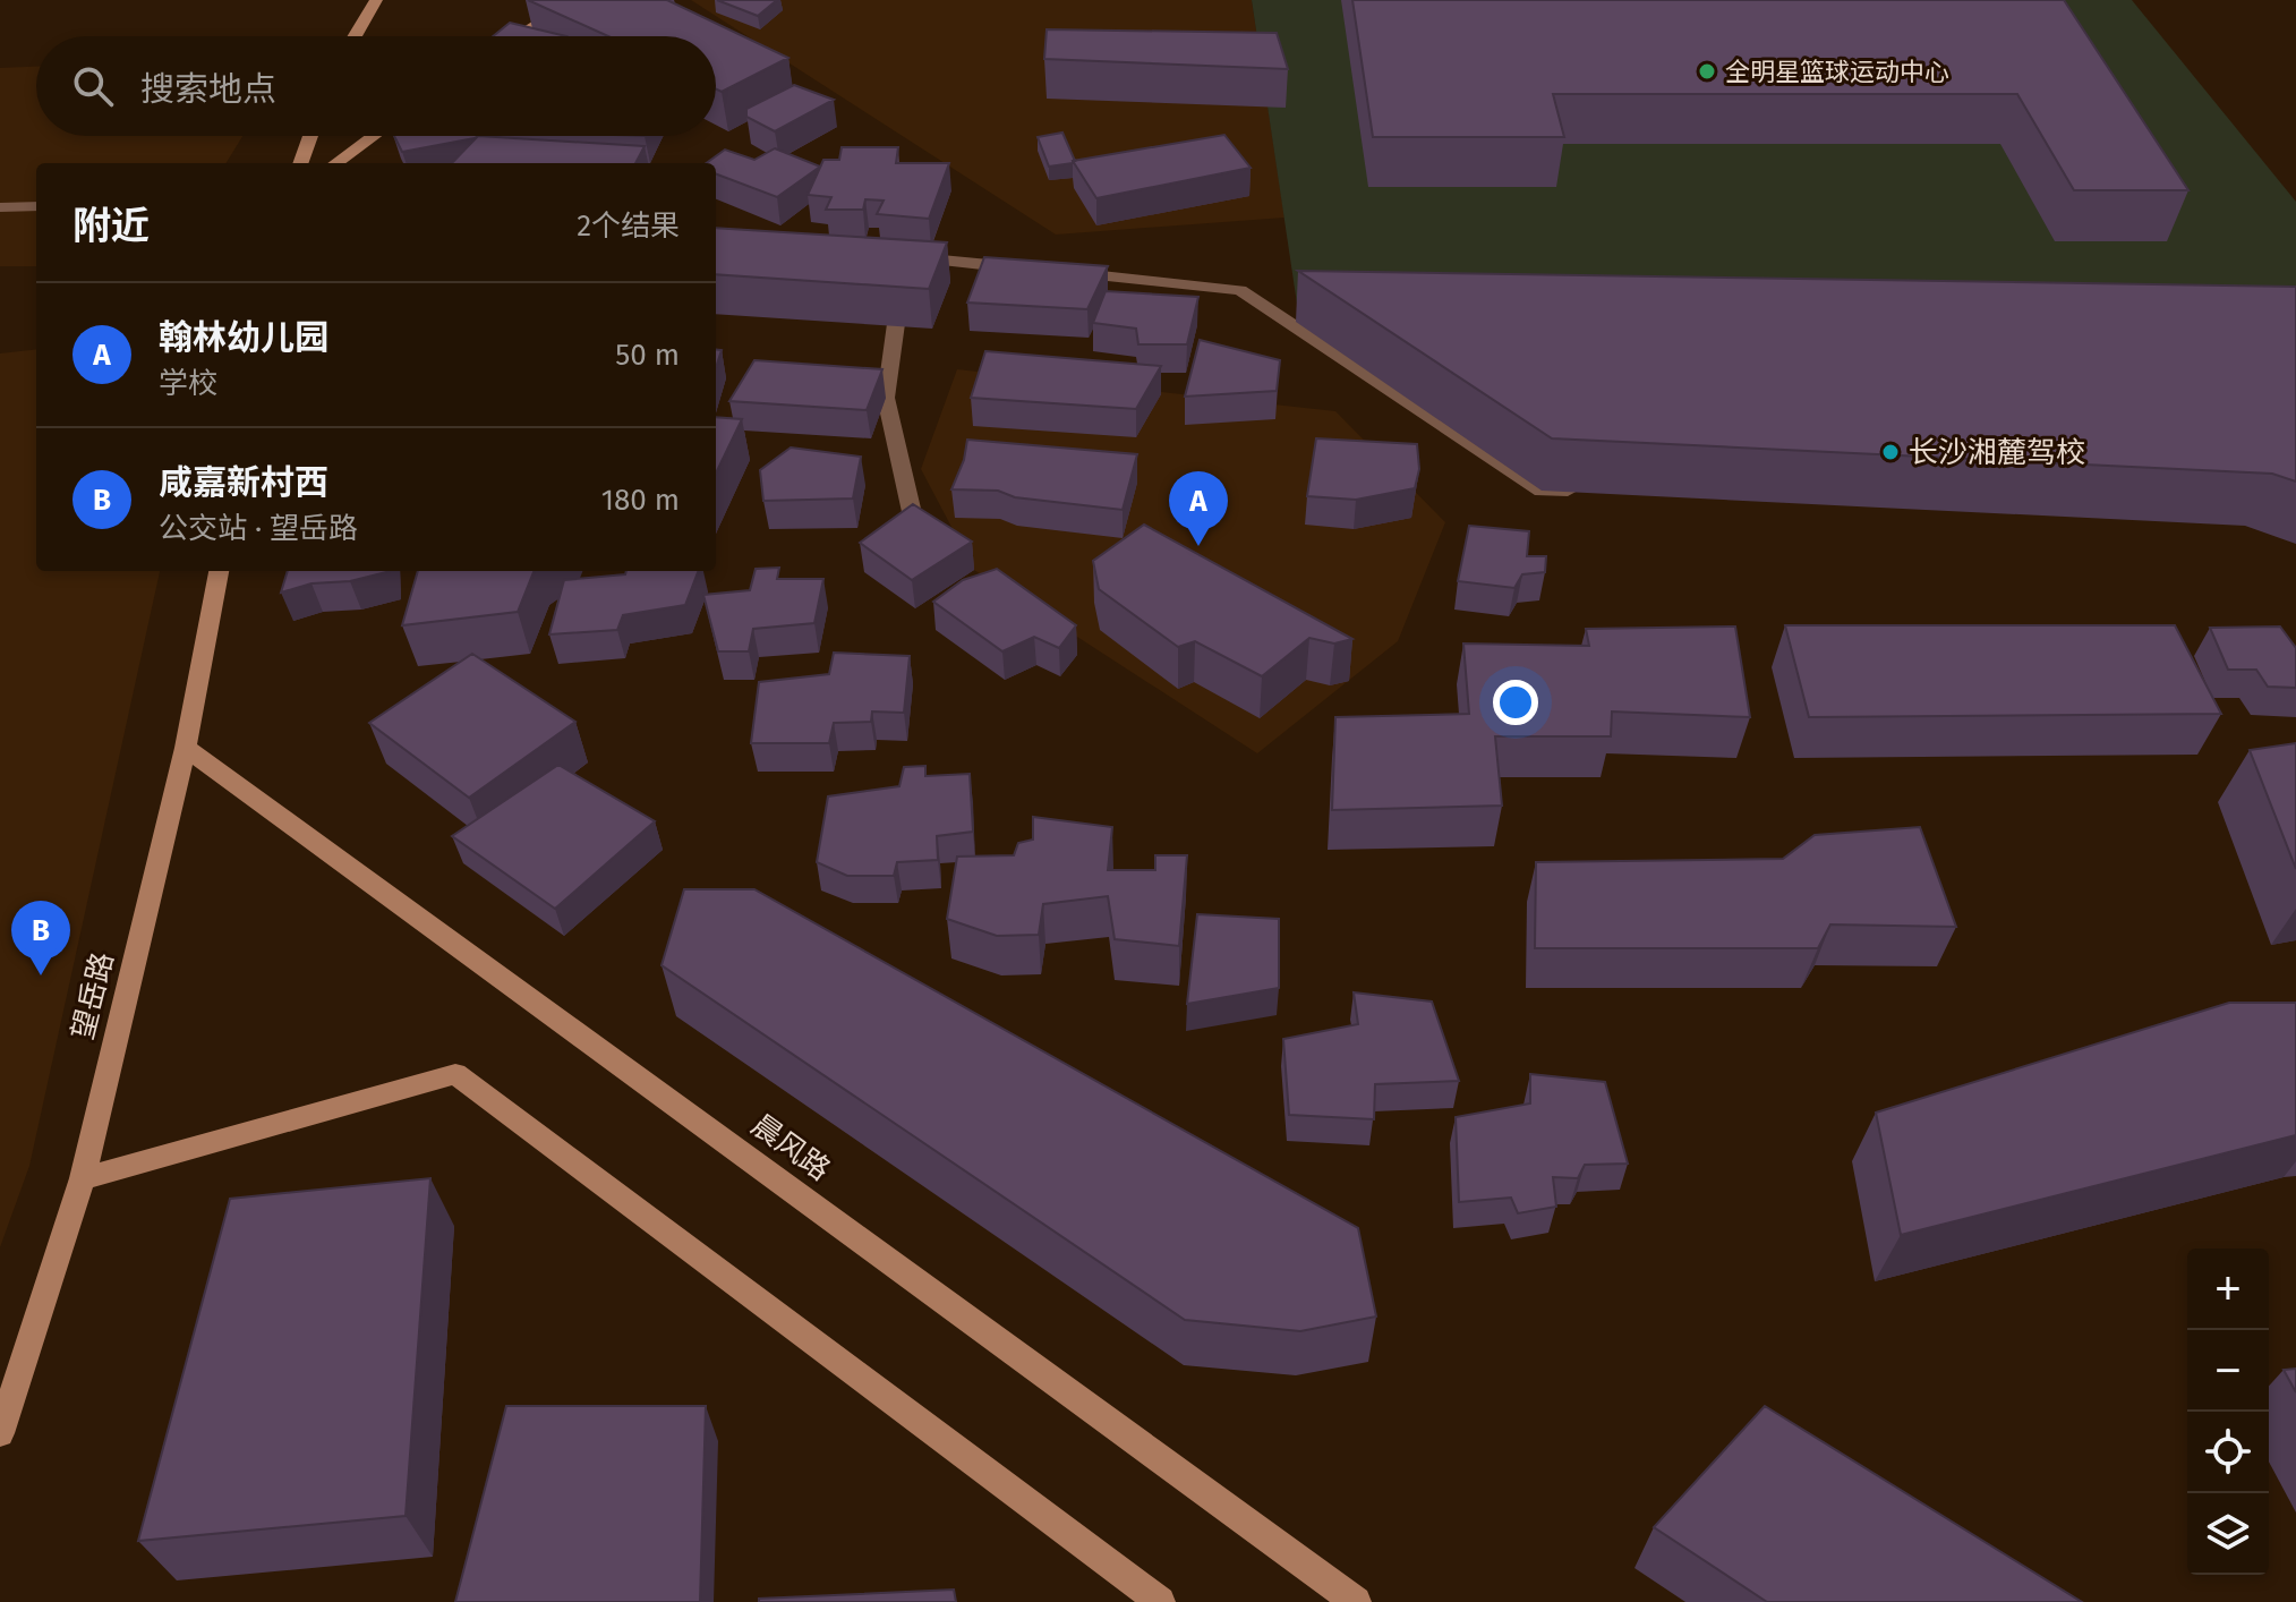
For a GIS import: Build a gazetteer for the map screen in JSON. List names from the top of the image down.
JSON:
{
  "streets": {
    "street": ["望岳路", "晨风路"]
  },
  "crossings": [
    ["望岳路", "晨风路"]
  ],
  "places": ["全明星篮球运动中心", "长沙湘麓驾校"],
  "page": {
    "search": "搜索地点",
    "heading": ["附近", "2个结果"],
    "list": [
      {
        "mark": "A",
        "name": "翰林幼儿园",
        "note": "学校",
        "value": "50 m"
      },
      {
        "mark": "B",
        "name": "咸嘉新村西",
        "note": "公交站 · 望岳路",
        "value": "180 m"
      }
    ],
    "pins": ["A", "B"],
    "map_buttons": ["+", "−"]
  }
}
